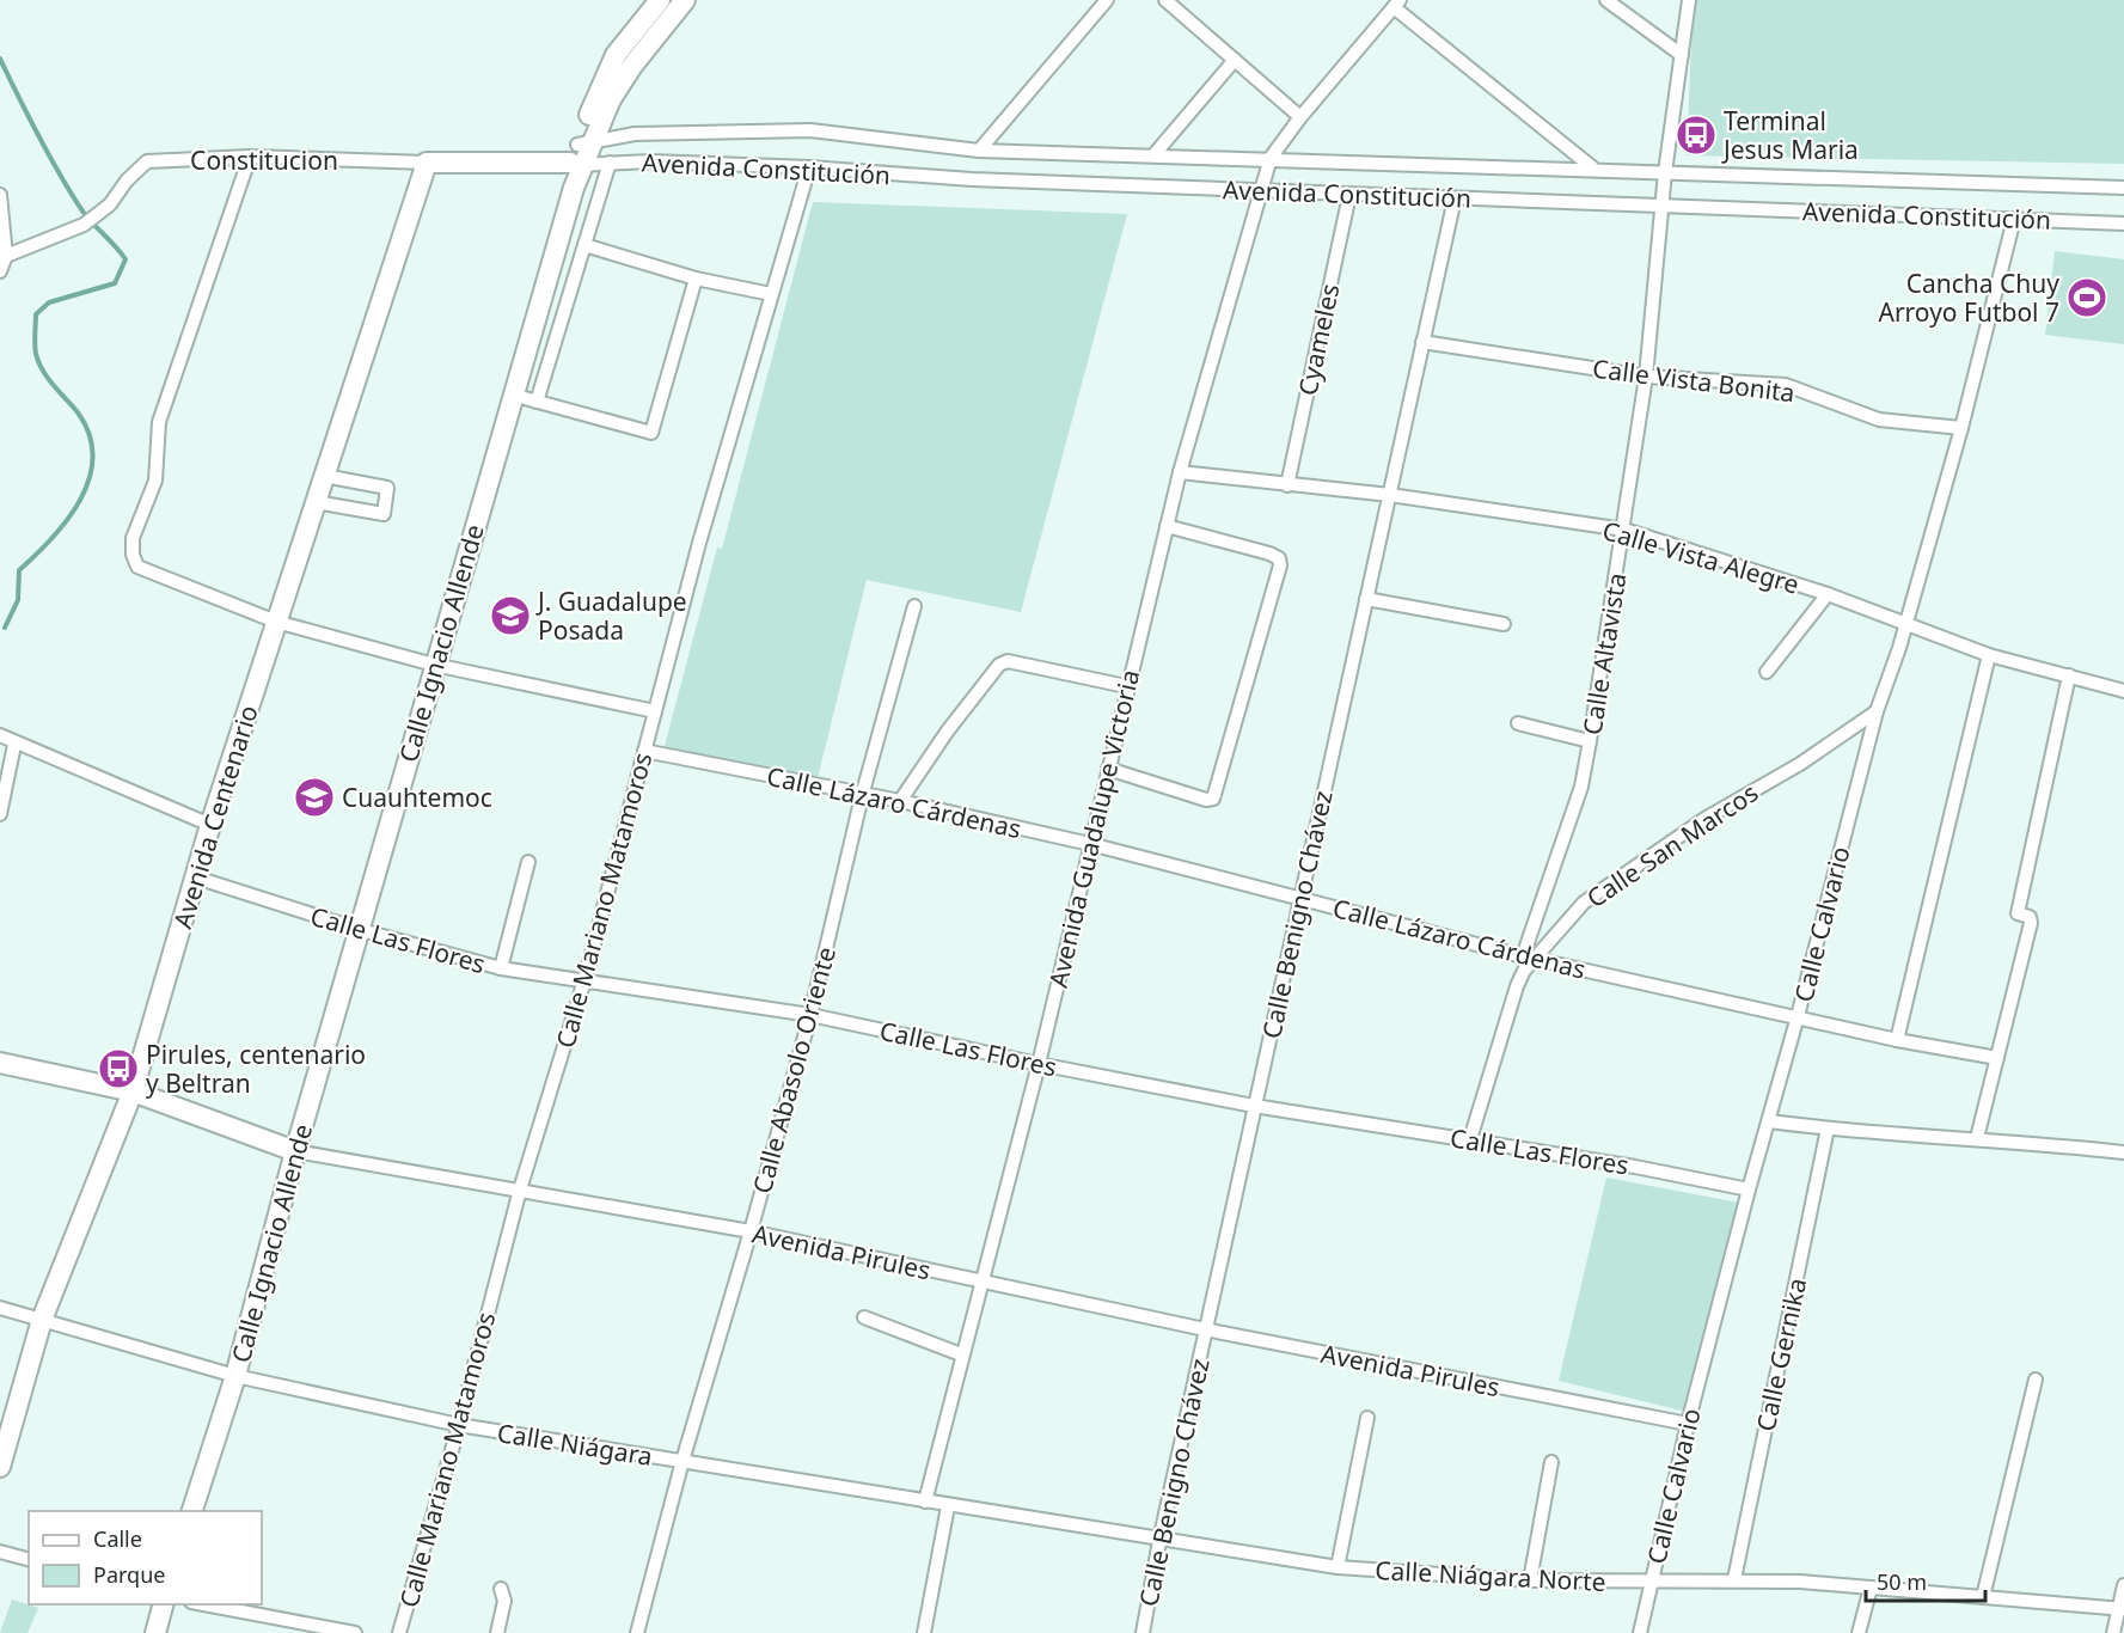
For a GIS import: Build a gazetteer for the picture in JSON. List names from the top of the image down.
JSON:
{
  "streets": {
    "street": [
      "Constitucion",
      "Avenida Constitución",
      "Cyameles",
      "Calle Vista Bonita",
      "Calle Vista Alegre",
      "Calle Ignacio Allende",
      "Calle Altavista",
      "Calle Lázaro Cárdenas",
      "Avenida Centenario",
      "Avenida Guadalupe Victoria",
      "Calle San Marcos",
      "Calle Mariano Matamoros",
      "Calle Benigno Chávez",
      "Calle Calvario",
      "Calle Las Flores",
      "Calle Abasolo Oriente",
      "Avenida Pirules",
      "Calle Gernika",
      "Calle Niágara",
      "Calle Niágara Norte"
    ]
  },
  "crossings": [
    ["Constitucion", "Avenida Constitución"],
    ["Constitucion", "Calle Ignacio Allende"],
    ["Constitucion", "Avenida Centenario"],
    ["Avenida Constitución", "Cyameles"],
    ["Avenida Constitución", "Calle Ignacio Allende"],
    ["Avenida Constitución", "Calle Altavista"],
    ["Avenida Constitución", "Avenida Guadalupe Victoria"],
    ["Avenida Constitución", "Calle Mariano Matamoros"],
    ["Avenida Constitución", "Calle Benigno Chávez"],
    ["Avenida Constitución", "Calle Calvario"],
    ["Cyameles", "Calle Vista Alegre"],
    ["Calle Vista Bonita", "Calle Altavista"],
    ["Calle Vista Bonita", "Calle Benigno Chávez"],
    ["Calle Vista Bonita", "Calle Calvario"],
    ["Calle Vista Alegre", "Calle Altavista"],
    ["Calle Vista Alegre", "Avenida Guadalupe Victoria"],
    ["Calle Vista Alegre", "Calle Benigno Chávez"],
    ["Calle Vista Alegre", "Calle Calvario"],
    ["Calle Ignacio Allende", "Calle Las Flores"],
    ["Calle Ignacio Allende", "Avenida Pirules"],
    ["Calle Ignacio Allende", "Calle Niágara"],
    ["Calle Altavista", "Calle Lázaro Cárdenas"],
    ["Calle Altavista", "Calle San Marcos"],
    ["Calle Lázaro Cárdenas", "Avenida Guadalupe Victoria"],
    ["Calle Lázaro Cárdenas", "Calle San Marcos"],
    ["Calle Lázaro Cárdenas", "Calle Mariano Matamoros"],
    ["Calle Lázaro Cárdenas", "Calle Benigno Chávez"],
    ["Calle Lázaro Cárdenas", "Calle Calvario"],
    ["Calle Lázaro Cárdenas", "Calle Abasolo Oriente"],
    ["Avenida Centenario", "Calle Las Flores"],
    ["Avenida Centenario", "Avenida Pirules"],
    ["Avenida Centenario", "Calle Niágara"],
    ["Avenida Guadalupe Victoria", "Calle Las Flores"],
    ["Avenida Guadalupe Victoria", "Avenida Pirules"],
    ["Avenida Guadalupe Victoria", "Calle Niágara"],
    ["Calle San Marcos", "Calle Calvario"],
    ["Calle San Marcos", "Calle Las Flores"],
    ["Calle Mariano Matamoros", "Calle Las Flores"],
    ["Calle Mariano Matamoros", "Avenida Pirules"],
    ["Calle Mariano Matamoros", "Calle Niágara"],
    ["Calle Benigno Chávez", "Calle Las Flores"],
    ["Calle Benigno Chávez", "Avenida Pirules"],
    ["Calle Benigno Chávez", "Calle Niágara"],
    ["Calle Benigno Chávez", "Calle Niágara Norte"],
    ["Calle Calvario", "Calle Las Flores"],
    ["Calle Calvario", "Avenida Pirules"],
    ["Calle Calvario", "Calle Niágara Norte"],
    ["Calle Las Flores", "Calle Abasolo Oriente"],
    ["Calle Abasolo Oriente", "Avenida Pirules"],
    ["Calle Abasolo Oriente", "Calle Niágara"],
    ["Calle Gernika", "Calle Niágara Norte"],
    ["Calle Niágara", "Calle Niágara Norte"]
  ],
  "places": {
    "bus stop": ["Terminal Jesus Maria", "Pirules, centenario y Beltran"],
    "sports": ["Cancha Chuy Arroyo Futbol 7"],
    "school or university": ["J. Guadalupe Posada", "Cuauhtemoc"]
  },
  "legend": ["Calle", "Parque"],
  "scale_bar": "50 m"
}
